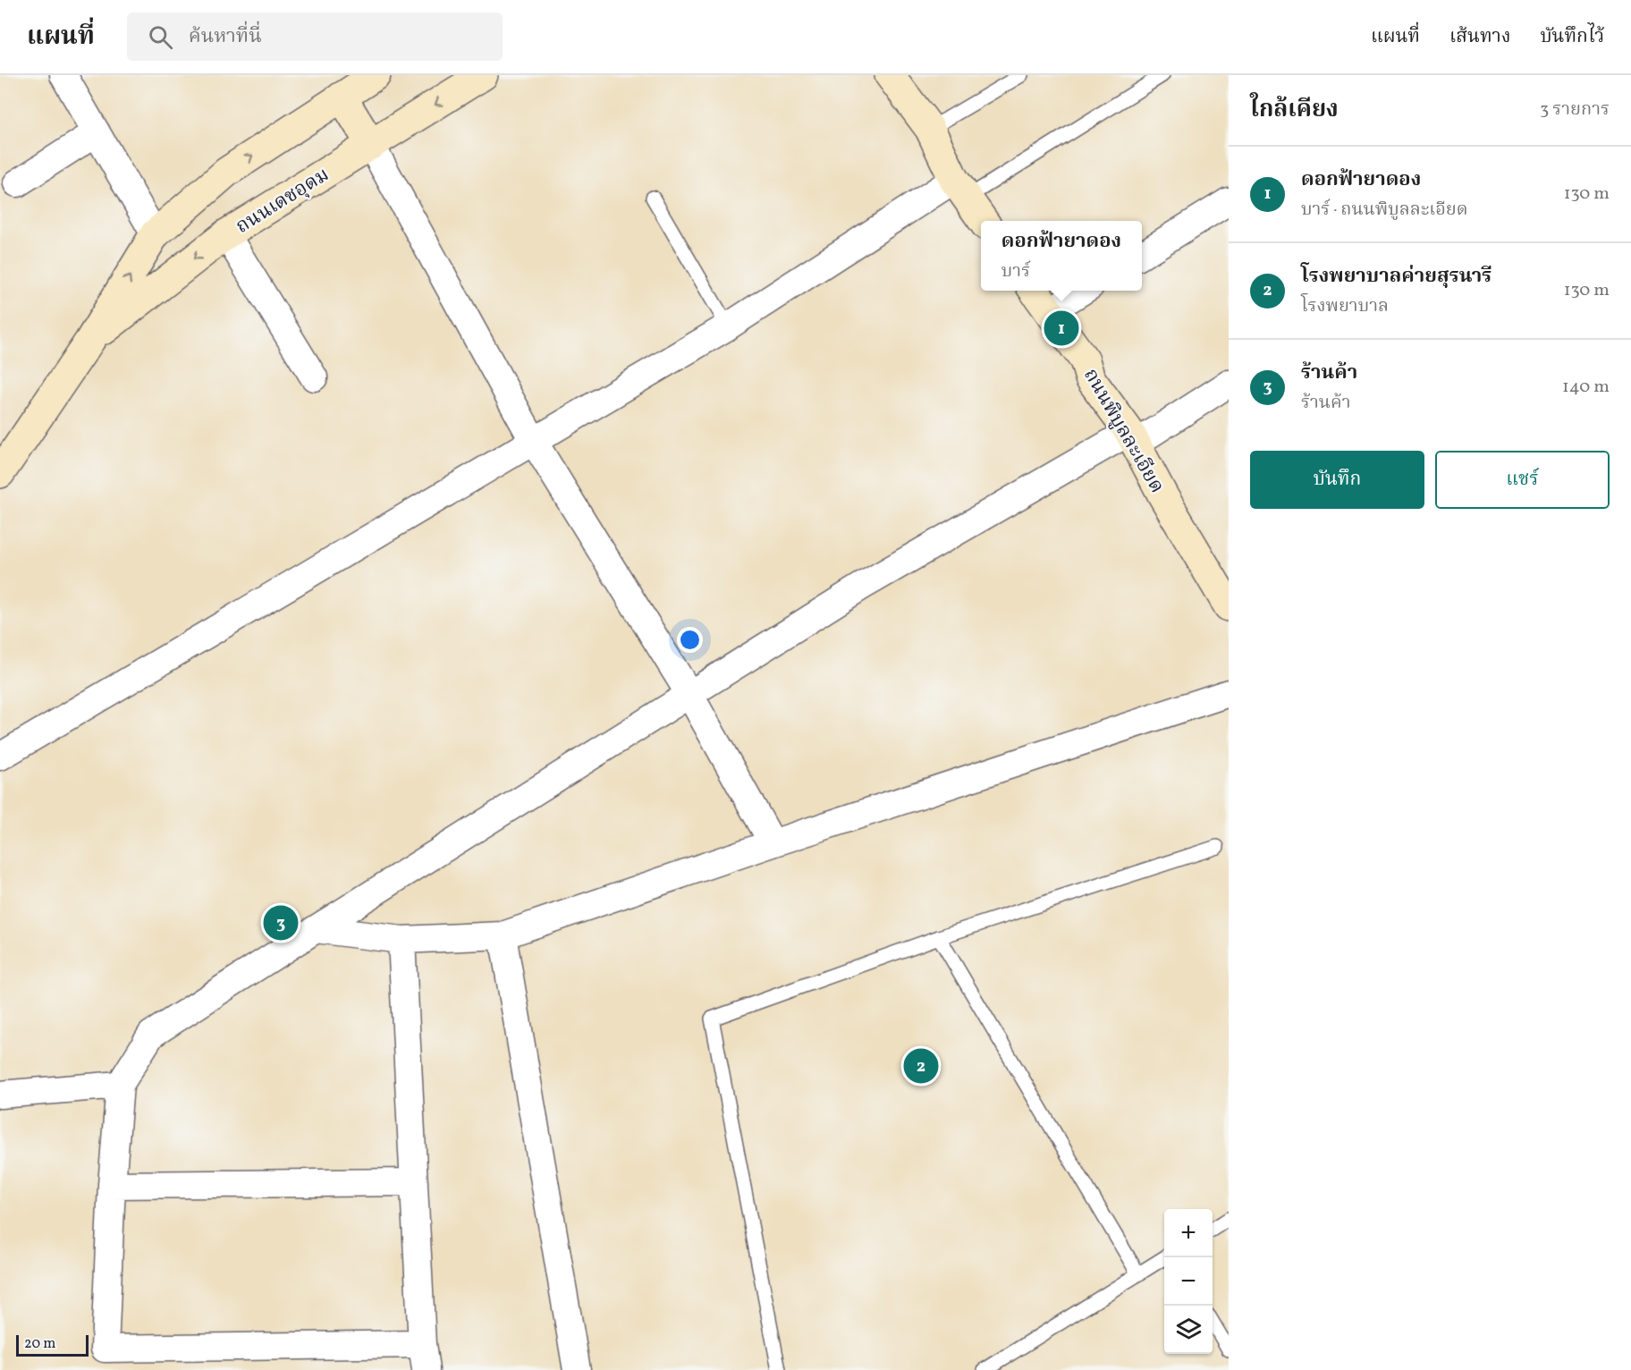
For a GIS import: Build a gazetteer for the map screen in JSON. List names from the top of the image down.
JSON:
{
  "streets": {
    "main road": ["ถนนเดชอุดม", "ถนนพิบูลละเอียด"]
  },
  "scale_bar": "20 m",
  "page": {
    "header": "แผนที่",
    "search": "ค้นหาที่นี่",
    "nav": ["แผนที่", "เส้นทาง", "บันทึกไว้"],
    "heading": ["ใกล้เคียง", "3 รายการ"],
    "list": [
      {
        "mark": "1",
        "name": "ดอกฟ้ายาดอง",
        "note": "บาร์ · ถนนพิบูลละเอียด",
        "value": "130 m"
      },
      {
        "mark": "2",
        "name": "โรงพยาบาลค่ายสุรนารี",
        "note": "โรงพยาบาล",
        "value": "130 m"
      },
      {
        "mark": "3",
        "name": "ร้านค้า",
        "note": "ร้านค้า",
        "value": "140 m"
      }
    ],
    "popup": ["ดอกฟ้ายาดอง", "บาร์"],
    "pins": ["1", "3", "2"],
    "buttons": ["บันทึก", "แชร์"],
    "map_buttons": ["+", "−"],
    "scale": "20 m"
  }
}
